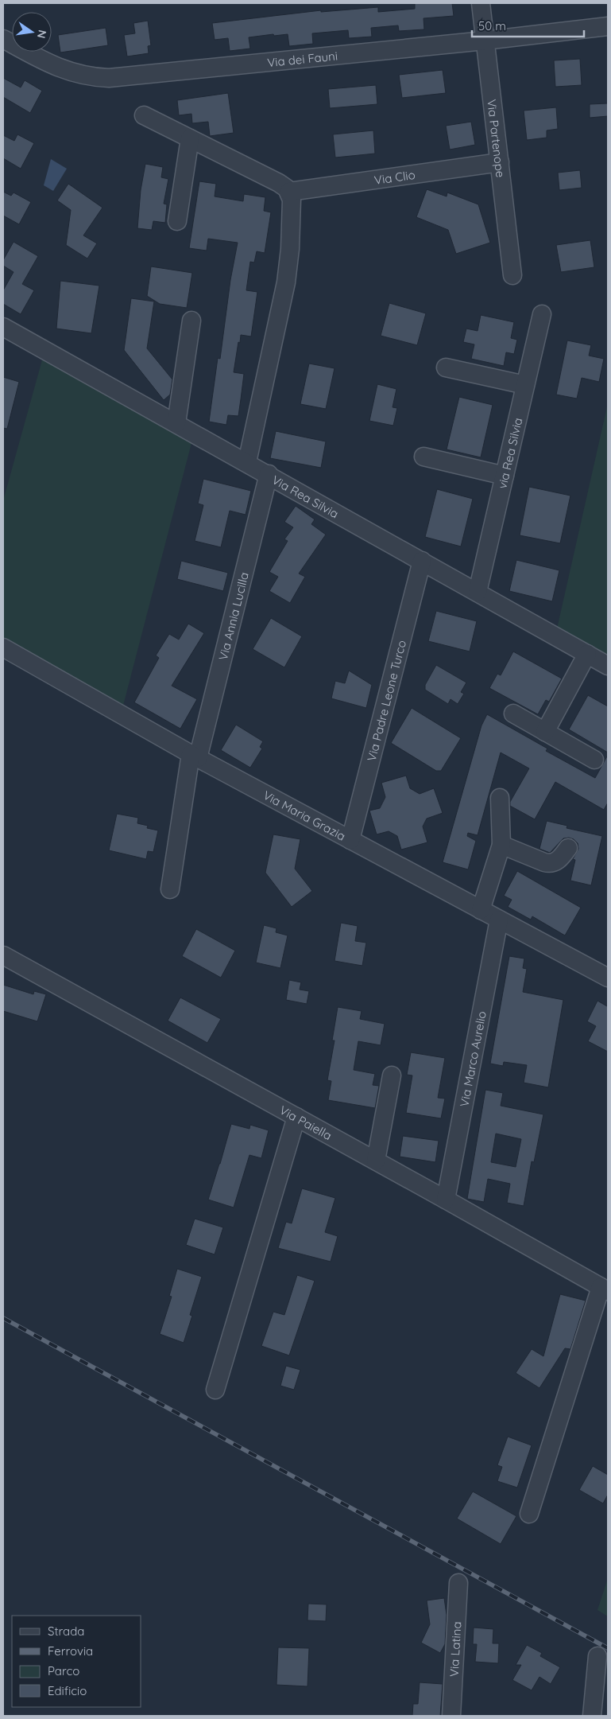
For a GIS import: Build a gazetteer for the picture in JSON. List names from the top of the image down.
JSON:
{
  "streets": {
    "street": [
      "Via dei Fauni",
      "Via Partenope",
      "Via Clio",
      "via Rea Silvia",
      "Via Rea Silvia",
      "Via Annia Lucilla",
      "Via Padre Leone Turco",
      "Via Maria Grazia",
      "Via Marco Aurelio",
      "Via Paiella",
      "Via Latina"
    ]
  },
  "crossings": [
    ["Via dei Fauni", "Via Partenope"],
    ["Via Partenope", "Via Clio"],
    ["via Rea Silvia", "Via Rea Silvia"],
    ["Via Rea Silvia", "Via Annia Lucilla"],
    ["Via Rea Silvia", "Via Padre Leone Turco"],
    ["Via Annia Lucilla", "Via Maria Grazia"],
    ["Via Padre Leone Turco", "Via Maria Grazia"],
    ["Via Maria Grazia", "Via Marco Aurelio"],
    ["Via Marco Aurelio", "Via Paiella"]
  ],
  "legend": [
    "Strada",
    "Ferrovia",
    "Parco",
    "Edificio"
  ],
  "scale_bar": "50 m",
  "north": "right"
}
